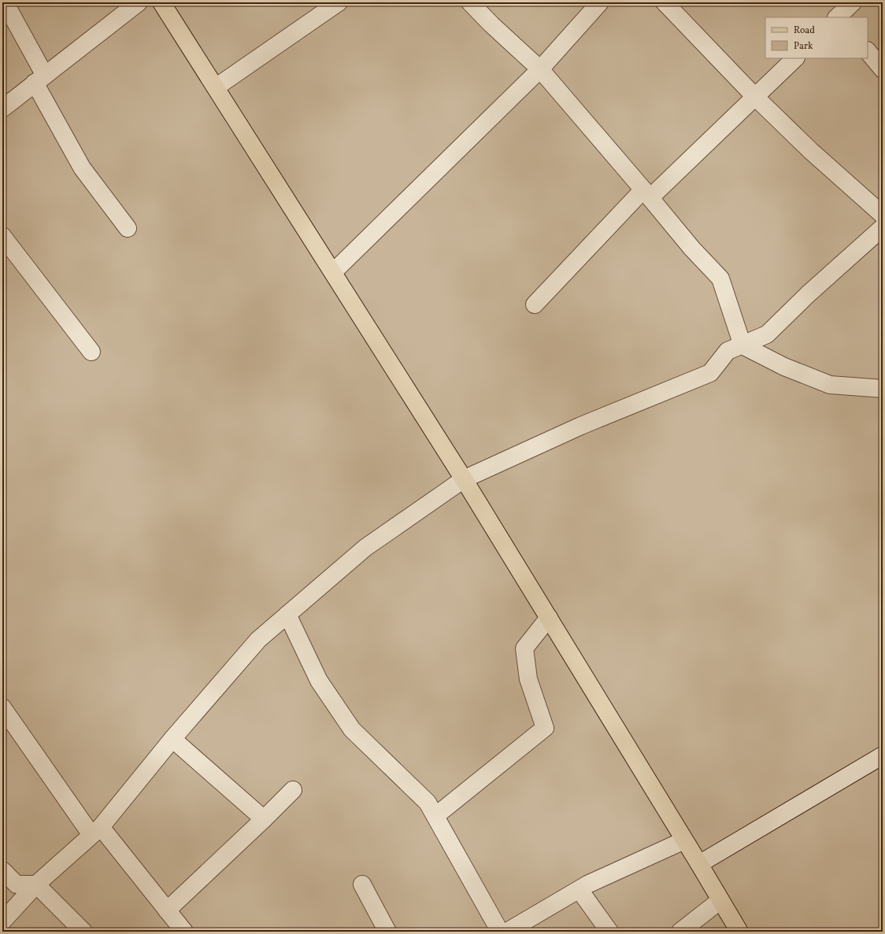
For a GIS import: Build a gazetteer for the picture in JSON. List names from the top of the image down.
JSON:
{
  "legend": ["Road", "Park"]
}
